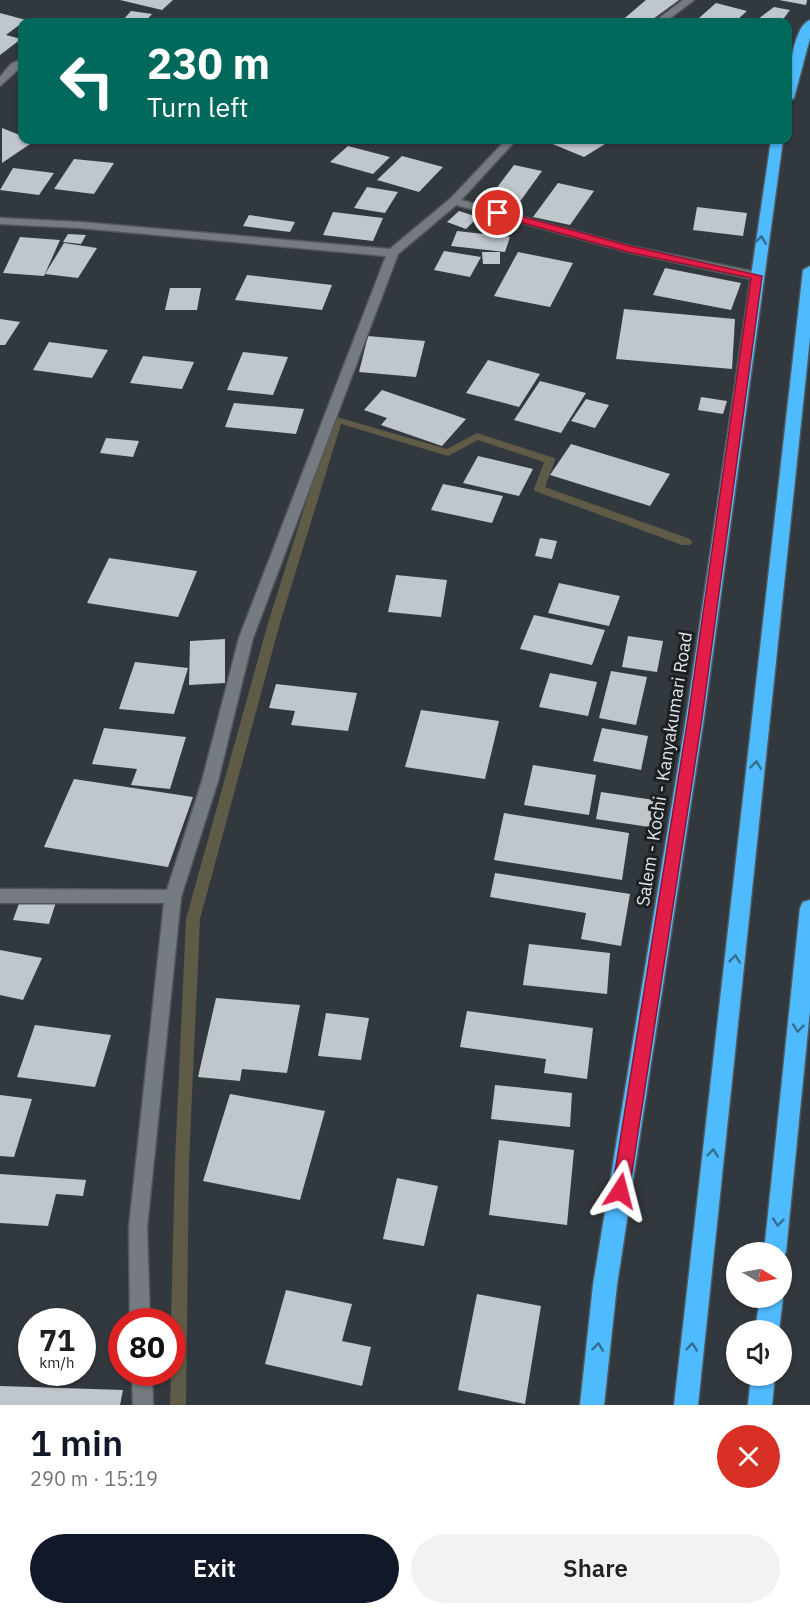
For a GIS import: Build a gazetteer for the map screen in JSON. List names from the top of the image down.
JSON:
{
  "streets": {
    "highway": ["Salem - Kochi - Kanyakumari Road"]
  },
  "north": "right",
  "page": {
    "turn": ["230 m", "Turn left"],
    "speed": "71 km/h",
    "limit": "80",
    "heading": ["1 min", "290 m · 15:19"],
    "buttons": ["Exit", "Share"]
  }
}
